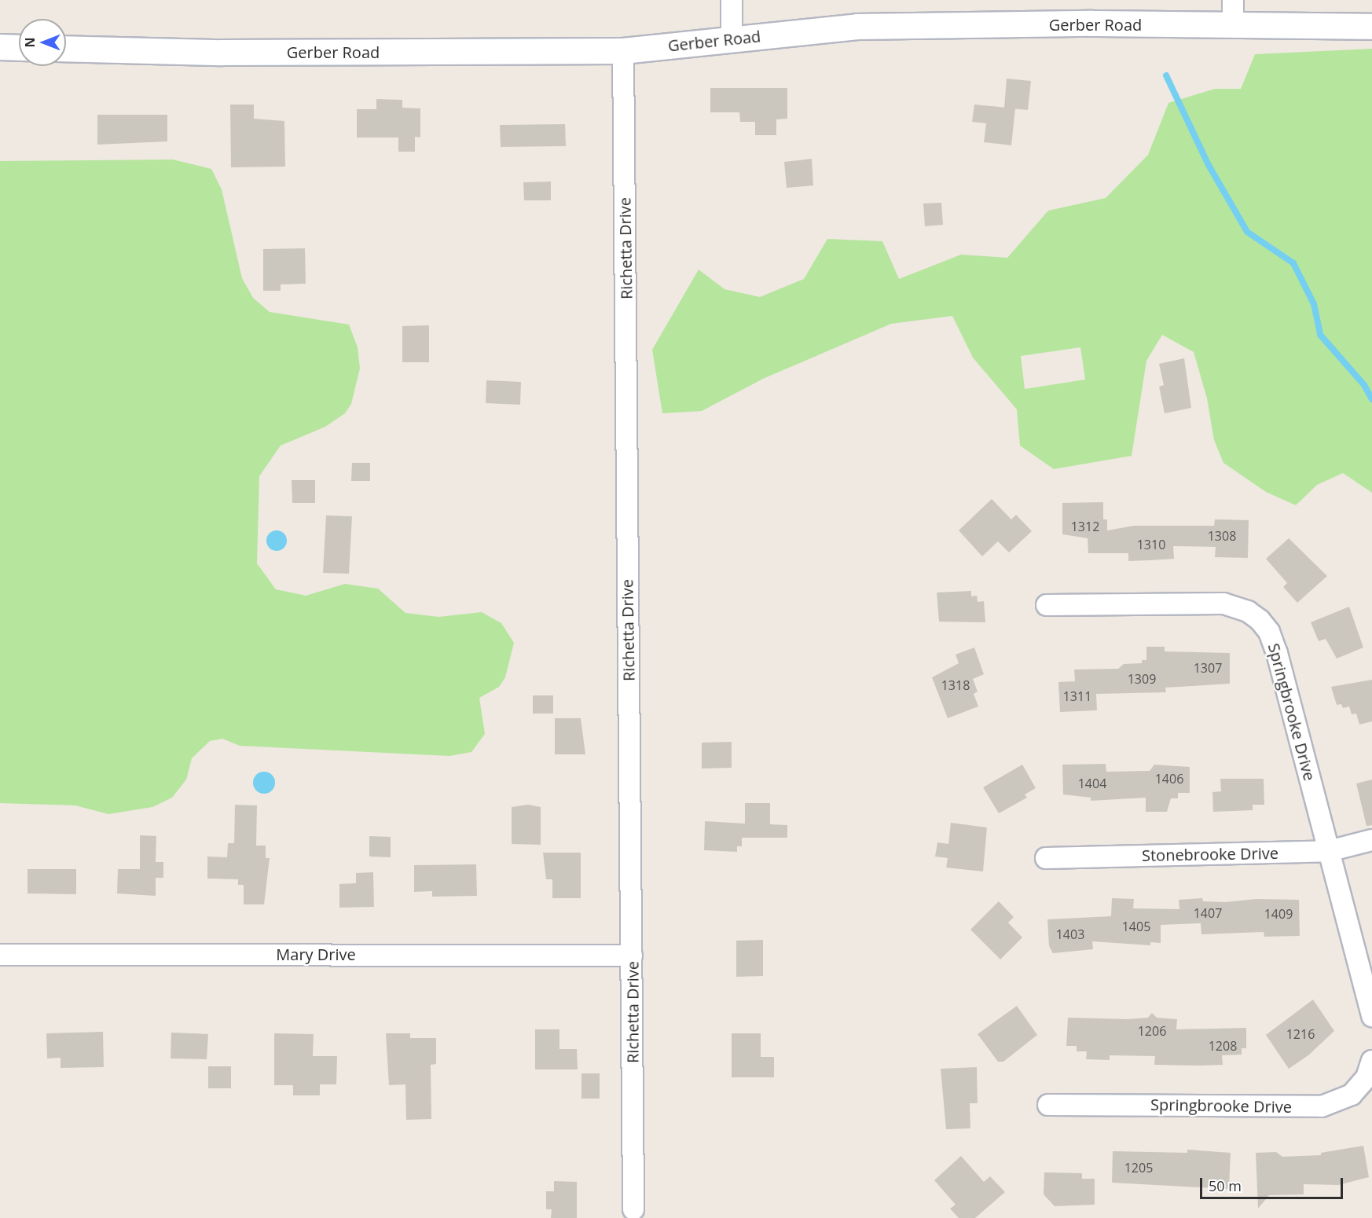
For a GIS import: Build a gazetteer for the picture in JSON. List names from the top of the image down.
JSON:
{
  "streets": {
    "street": [
      "Gerber Road",
      "Richetta Drive",
      "Springbrooke Drive",
      "Stonebrooke Drive",
      "Mary Drive"
    ]
  },
  "crossings": [
    ["Gerber Road", "Richetta Drive"],
    ["Richetta Drive", "Mary Drive"],
    ["Springbrooke Drive", "Stonebrooke Drive"]
  ],
  "house_numbers": [
    "1312",
    "1308",
    "1310",
    "1307",
    "1309",
    "1318",
    "1311",
    "1406",
    "1404",
    "1407",
    "1409",
    "1405",
    "1403",
    "1206",
    "1216",
    "1208",
    "1205"
  ],
  "scale_bar": "50 m",
  "north": "left"
}
